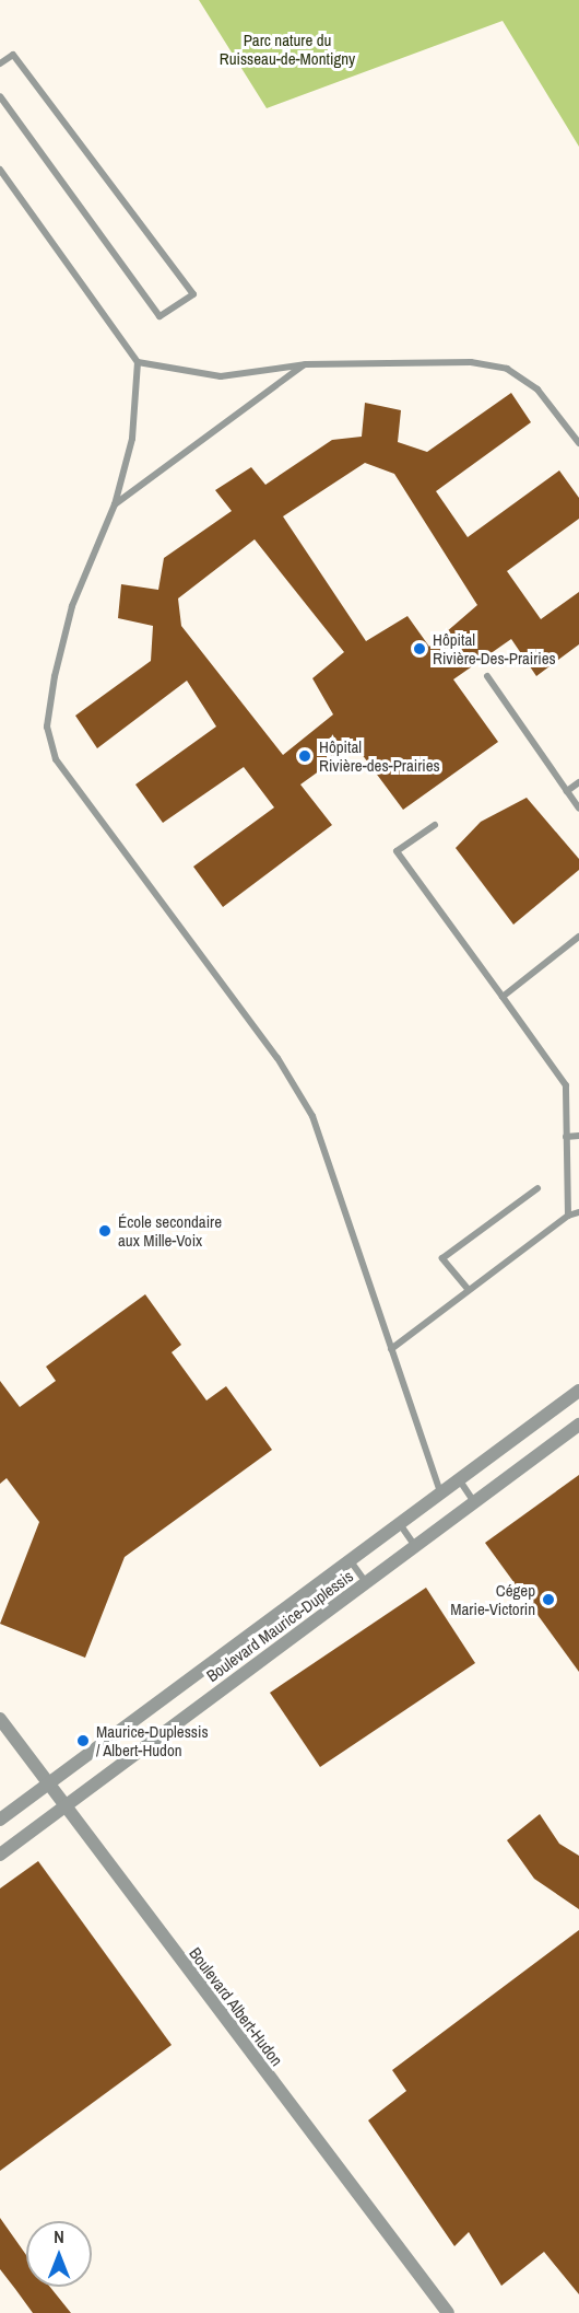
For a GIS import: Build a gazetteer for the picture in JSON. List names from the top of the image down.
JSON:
{
  "streets": {
    "street": ["Boulevard Maurice-Duplessis", "Boulevard Albert-Hudon"]
  },
  "crossings": [
    ["Boulevard Maurice-Duplessis", "Boulevard Albert-Hudon"]
  ],
  "parks": ["Parc nature du Ruisseau-de-Montigny"],
  "places": [
    "Hôpital Rivière-Des-Prairies",
    "Hôpital Rivière-des-Prairies",
    "École secondaire aux Mille-Voix",
    "Cégep Marie-Victorin",
    "Maurice-Duplessis / Albert-Hudon"
  ],
  "north": "top"
}
